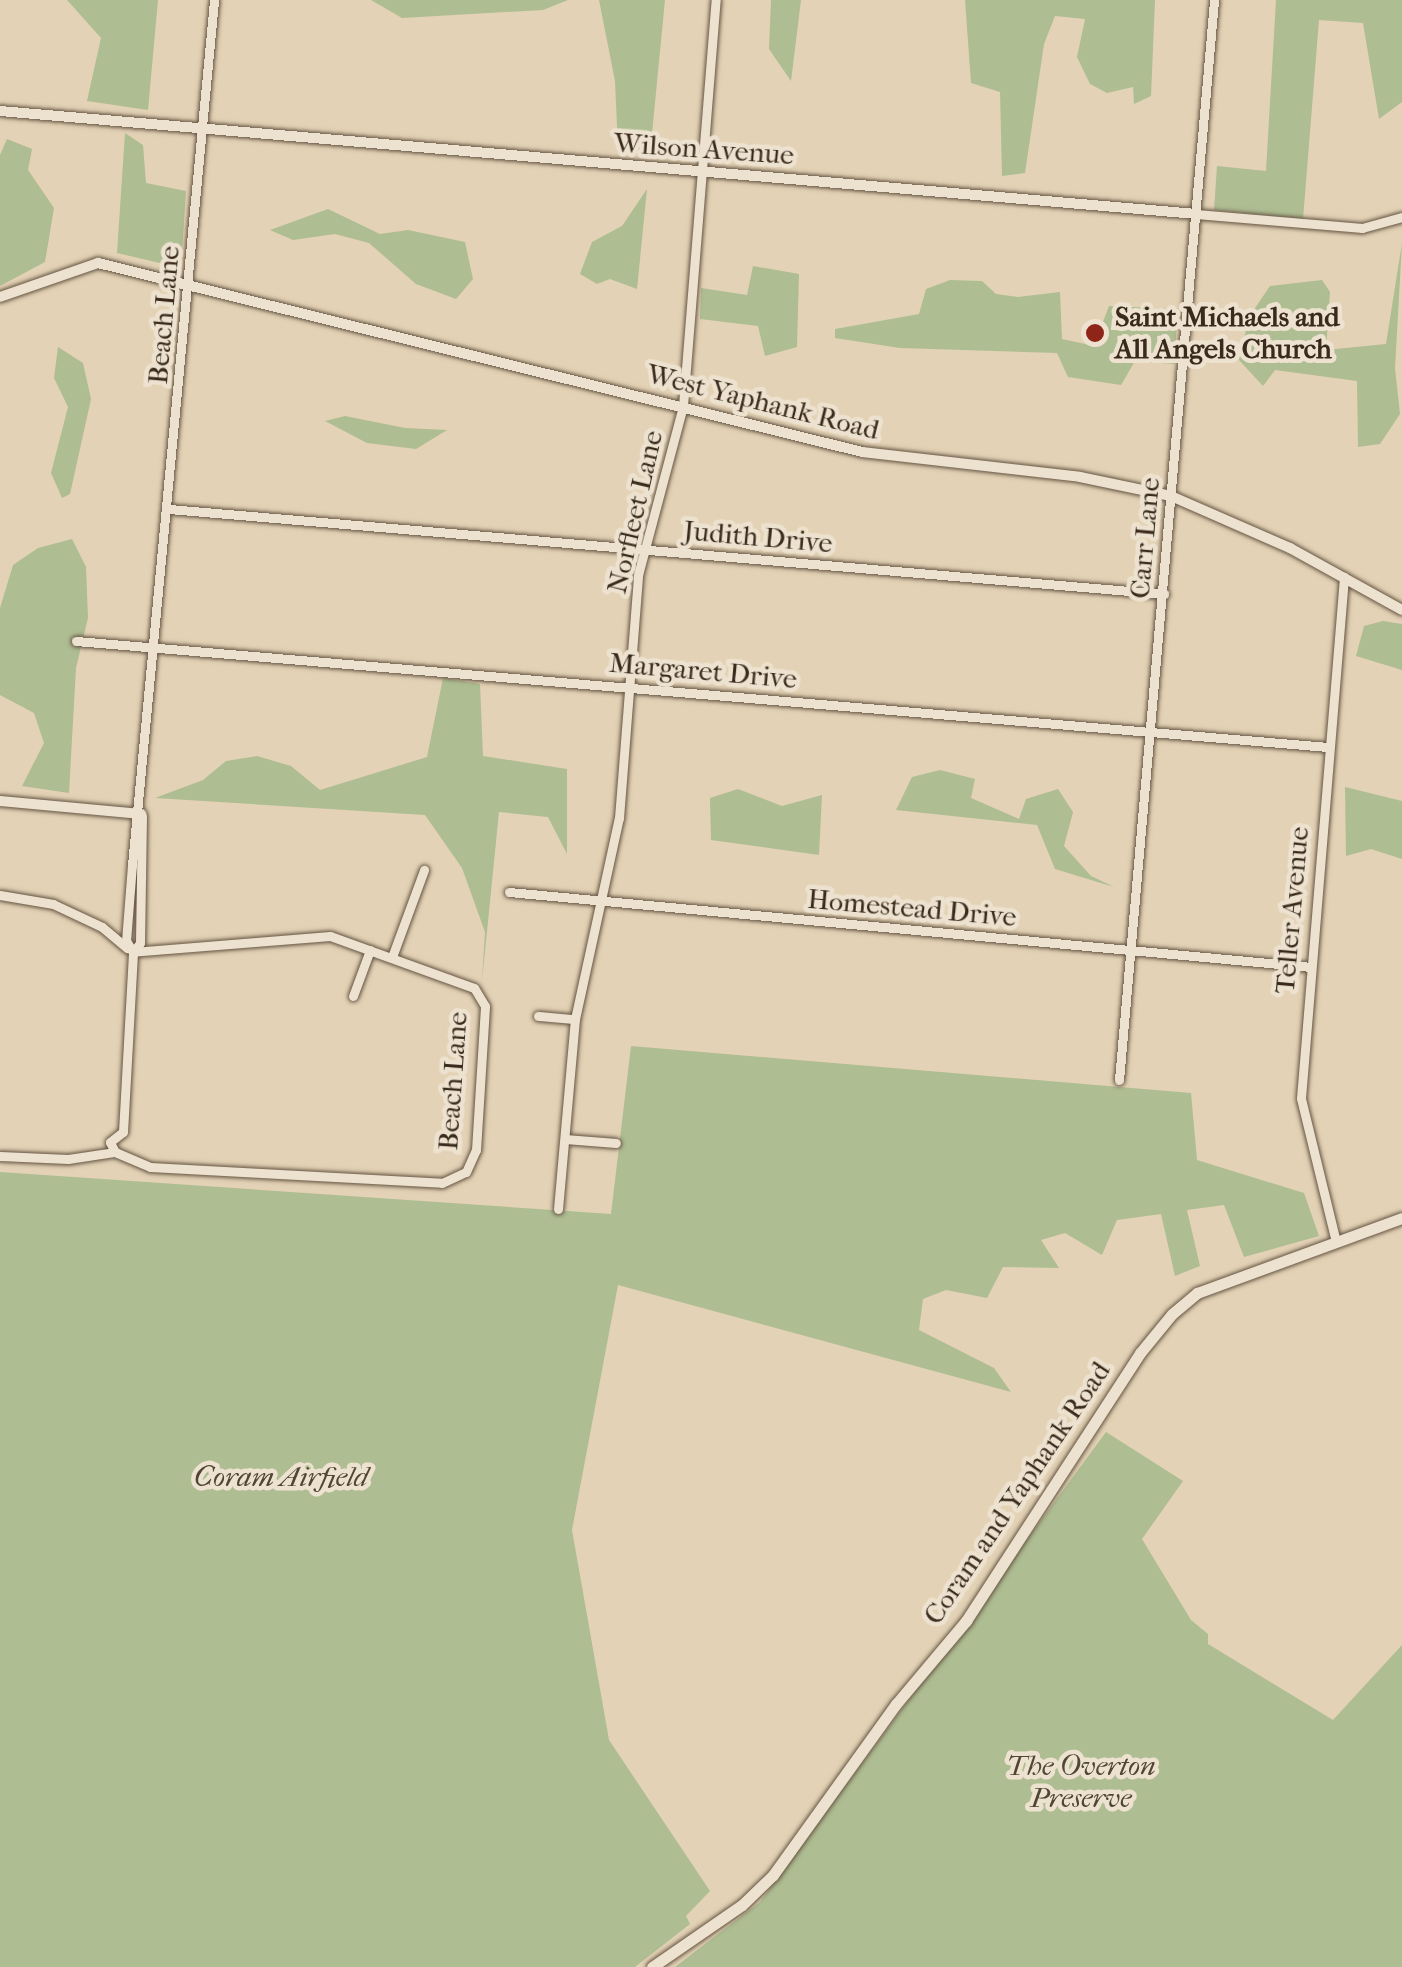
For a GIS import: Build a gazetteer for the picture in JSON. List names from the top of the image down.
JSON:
{
  "streets": {
    "main road": ["Coram and Yaphank Road"],
    "street": [
      "Wilson Avenue",
      "Beach Lane",
      "West Yaphank Road",
      "Norfleet Lane",
      "Judith Drive",
      "Carr Lane",
      "Margaret Drive",
      "Homestead Drive",
      "Teller Avenue"
    ]
  },
  "crossings": [
    ["Wilson Avenue", "Beach Lane"],
    ["Wilson Avenue", "Norfleet Lane"],
    ["Wilson Avenue", "Carr Lane"],
    ["Beach Lane", "West Yaphank Road"],
    ["Beach Lane", "Judith Drive"],
    ["Beach Lane", "Margaret Drive"],
    ["West Yaphank Road", "Norfleet Lane"],
    ["West Yaphank Road", "Carr Lane"],
    ["West Yaphank Road", "Teller Avenue"],
    ["Norfleet Lane", "Judith Drive"],
    ["Norfleet Lane", "Margaret Drive"],
    ["Norfleet Lane", "Homestead Drive"],
    ["Judith Drive", "Carr Lane"],
    ["Carr Lane", "Margaret Drive"],
    ["Carr Lane", "Homestead Drive"],
    ["Margaret Drive", "Teller Avenue"],
    ["Homestead Drive", "Teller Avenue"],
    ["Teller Avenue", "Coram and Yaphank Road"]
  ],
  "parks": ["Coram Airfield", "The Overton Preserve"],
  "places": ["Saint Michaels and All Angels Church"]
}
